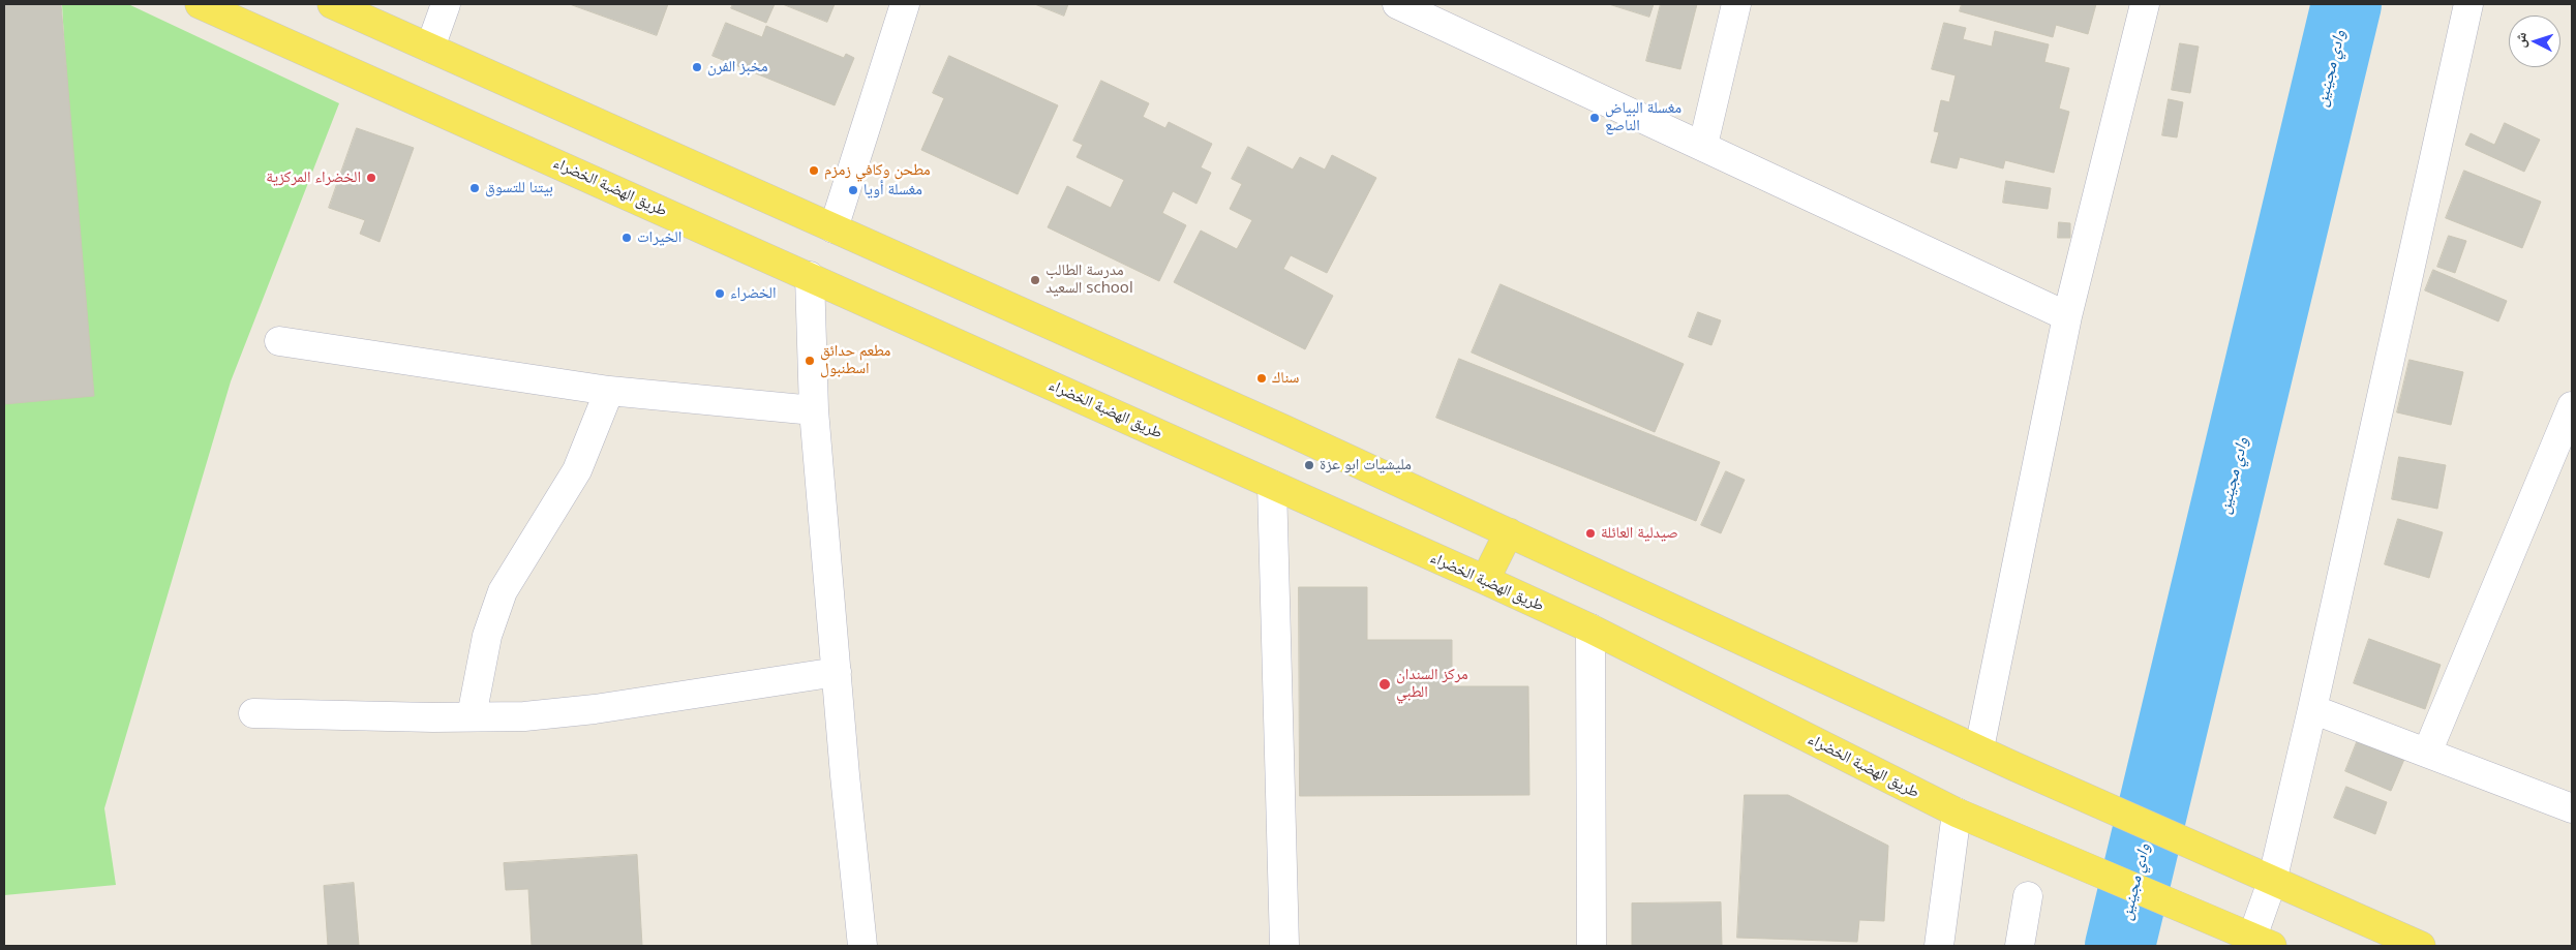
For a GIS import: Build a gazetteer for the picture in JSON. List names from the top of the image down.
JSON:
{
  "streets": {
    "main road": ["طريق الهضبة الخضراء"]
  },
  "water": ["وادي مجينين"],
  "places": [
    "مخبز الفرن",
    "مغسلة البياض الناصع",
    "مطحن وكافي زمزم",
    "الخضراء المركزية",
    "بيتنا للتسوق",
    "مغسلة أويا",
    "الخيرات",
    "مدرسة الطالب السعيد school",
    "الخضراء",
    "مطعم حدائق اسطنبول",
    "سناك",
    "مليشيات ابو عزة",
    "صيدلية العائلة",
    "مركز السندان الطبي"
  ],
  "north": "left"
}
